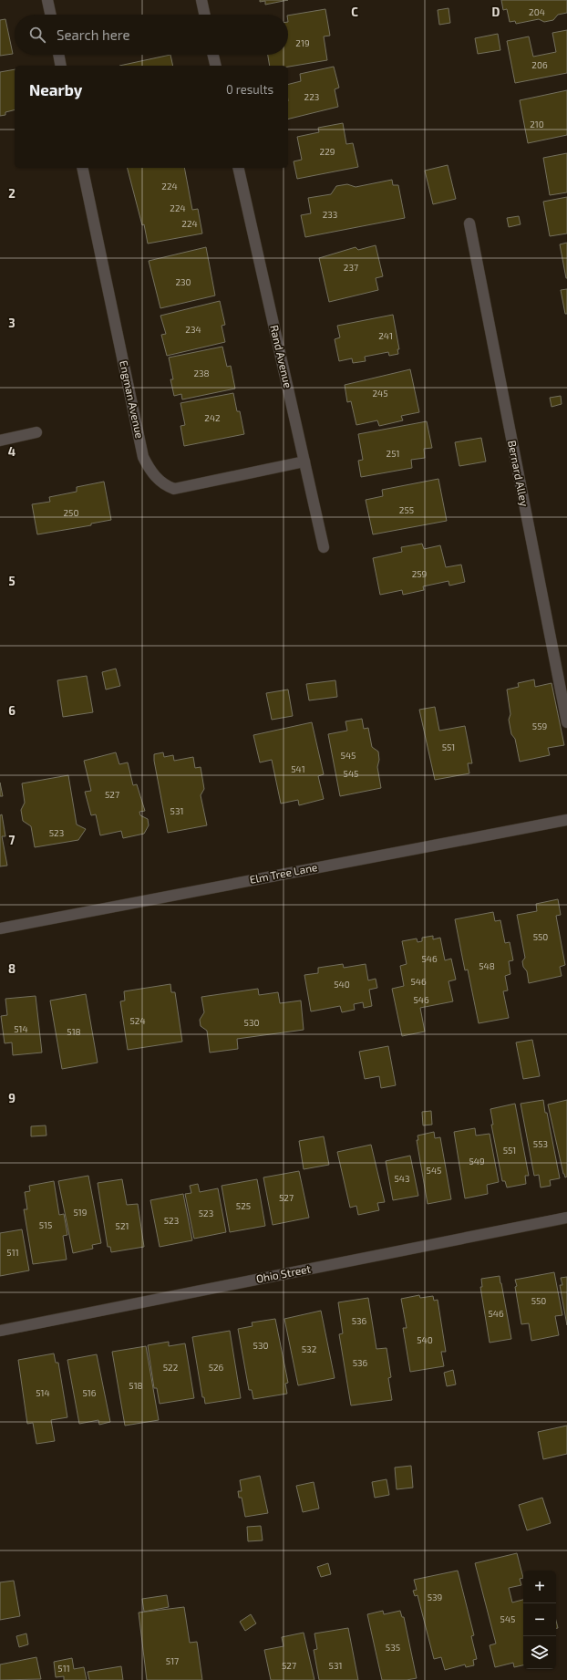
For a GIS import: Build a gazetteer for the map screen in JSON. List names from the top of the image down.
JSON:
{
  "streets": {
    "street": [
      "Rand Avenue",
      "Engman Avenue",
      "Bernard Alley",
      "Elm Tree Lane",
      "Ohio Street"
    ]
  },
  "crossings": [
    ["Rand Avenue", "Engman Avenue"]
  ],
  "house_numbers": [
    "204",
    "219",
    "206",
    "223",
    "210",
    "229",
    "224",
    "224",
    "233",
    "224",
    "237",
    "230",
    "234",
    "241",
    "238",
    "245",
    "242",
    "251",
    "255",
    "250",
    "259",
    "559",
    "551",
    "545",
    "541",
    "545",
    "527",
    "531",
    "523",
    "550",
    "546",
    "548",
    "546",
    "540",
    "546",
    "524",
    "530",
    "514",
    "518",
    "553",
    "551",
    "549",
    "545",
    "543",
    "527",
    "525",
    "519",
    "523",
    "523",
    "515",
    "521",
    "511",
    "550",
    "546",
    "536",
    "540",
    "530",
    "532",
    "536",
    "522",
    "526",
    "518",
    "514",
    "516",
    "539",
    "545",
    "535",
    "517",
    "527",
    "531",
    "511"
  ],
  "page": {
    "search": "Search here",
    "heading": ["Nearby", "0 results"],
    "map_buttons": ["+", "−"]
  },
  "grid": {
    "columns": ["C", "D"],
    "rows": [
      "2",
      "3",
      "4",
      "5",
      "6",
      "7",
      "8",
      "9"
    ]
  }
}
